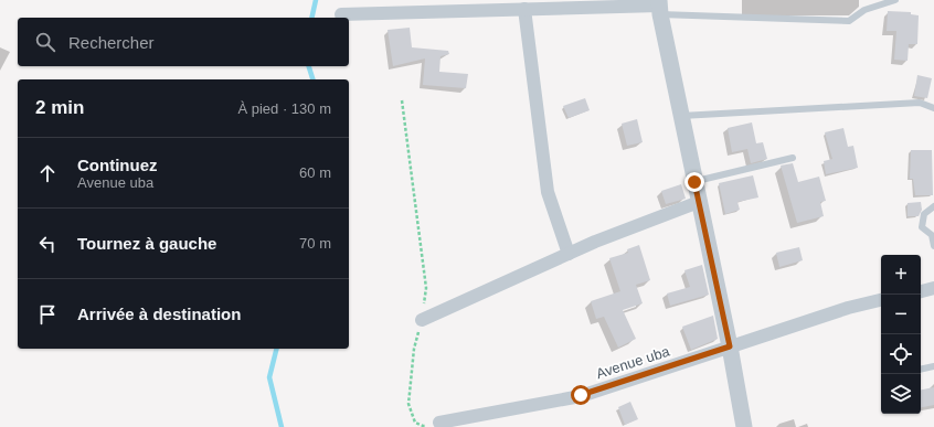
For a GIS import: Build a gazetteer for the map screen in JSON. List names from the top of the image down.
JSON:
{
  "streets": {
    "street": ["Avenue uba"]
  },
  "page": {
    "search": "Rechercher",
    "heading": ["2 min", "À pied · 130 m"],
    "list": [
      ["Continuez", "Avenue uba", "60 m"],
      ["Tournez à gauche", "70 m"],
      "Arrivée à destination"
    ],
    "map_buttons": ["+", "−"]
  }
}
